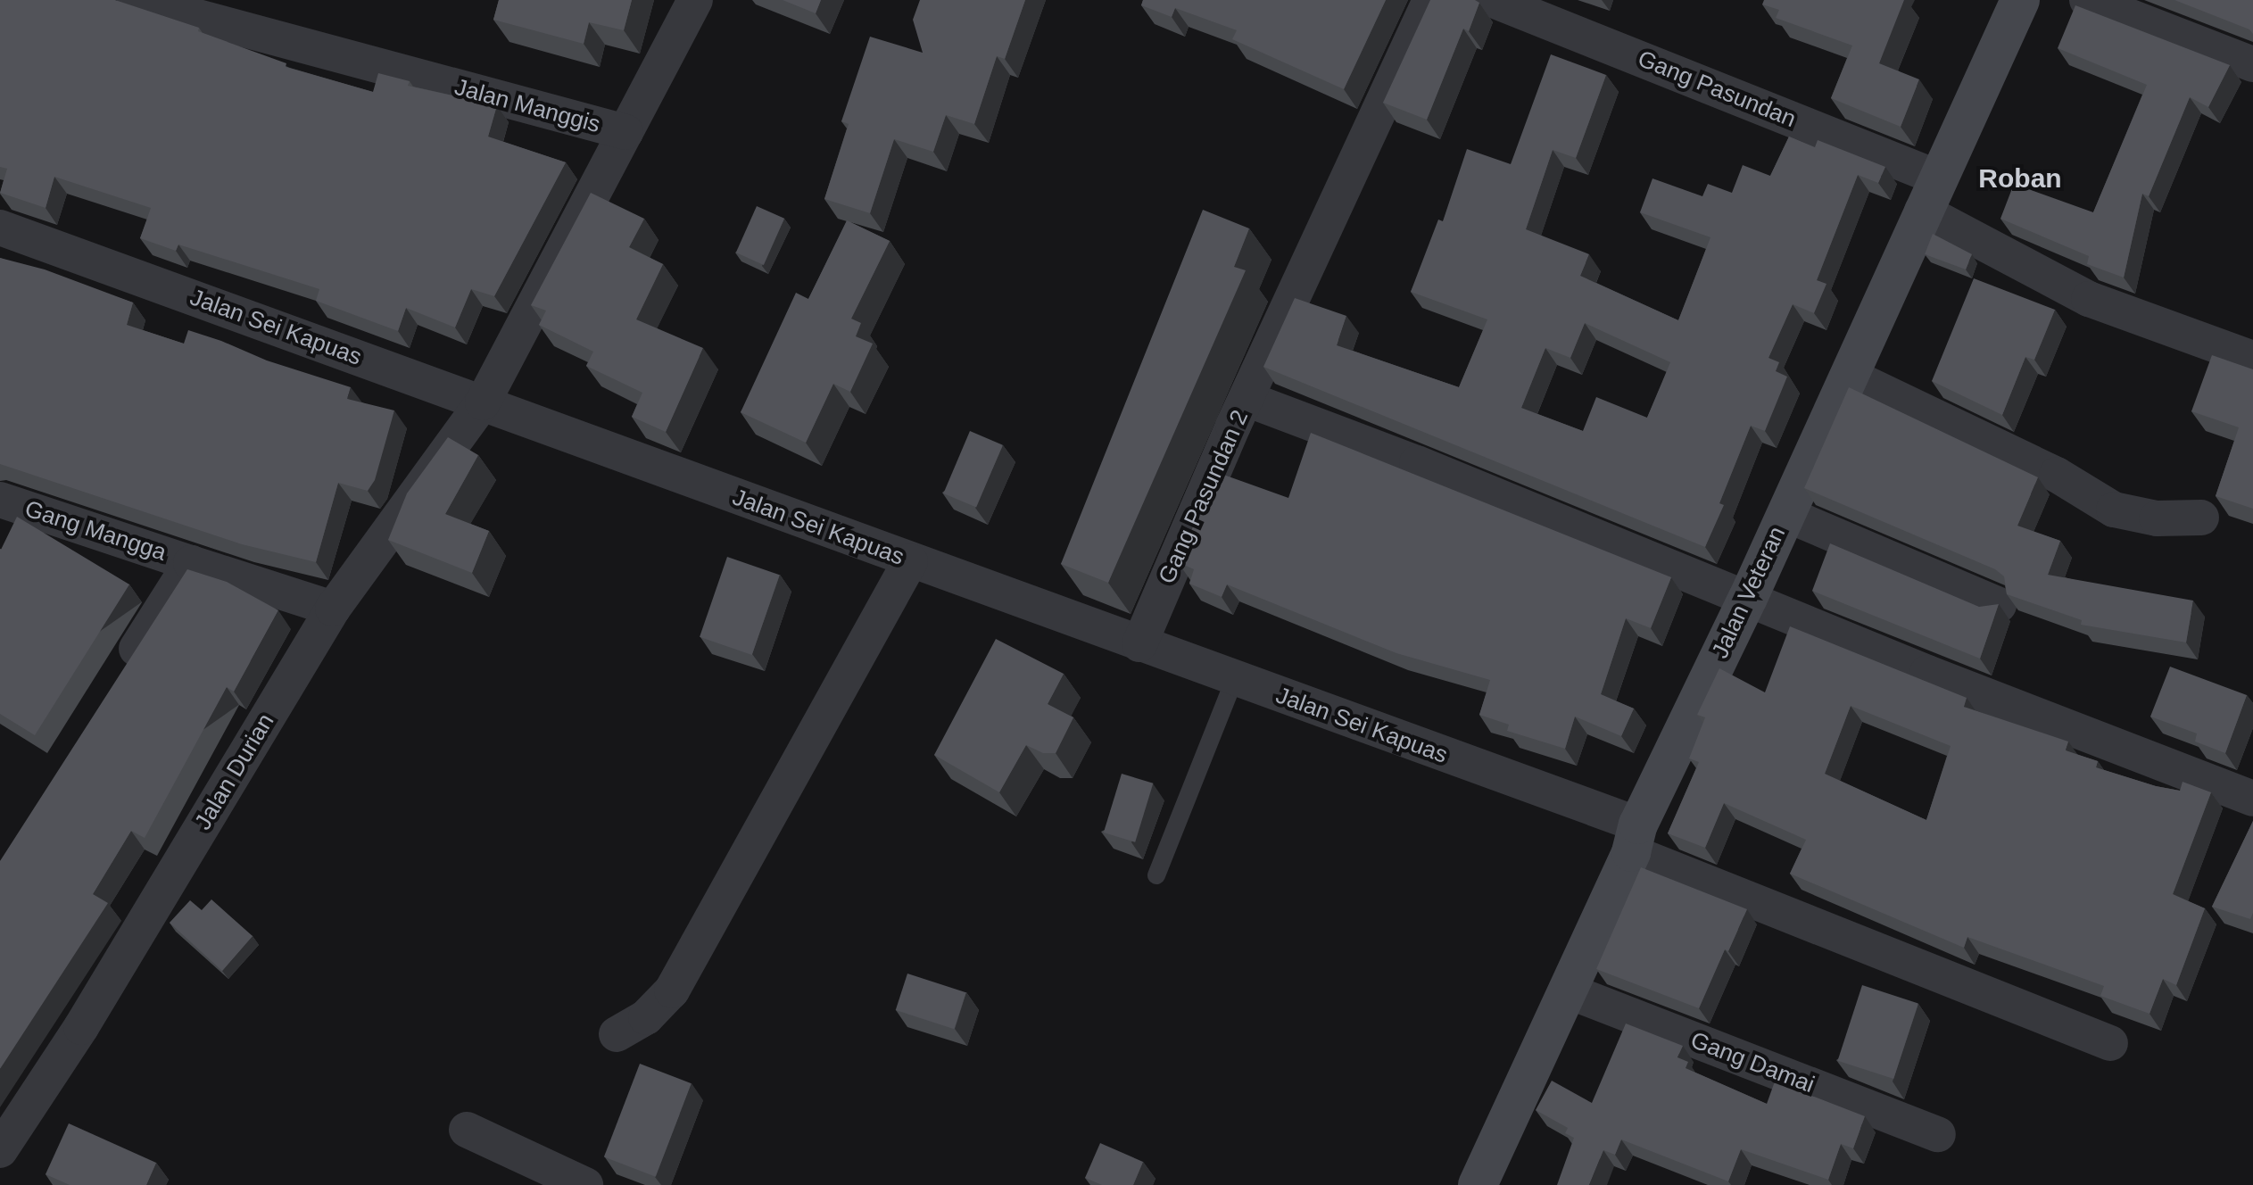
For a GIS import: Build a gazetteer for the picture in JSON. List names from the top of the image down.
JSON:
{
  "streets": {
    "street": [
      "Gang Pasundan",
      "Jalan Manggis",
      "Jalan Sei Kapuas",
      "Gang Pasundan 2",
      "Gang Mangga",
      "Jalan Veteran",
      "Jalan Durian",
      "Gang Damai"
    ]
  },
  "crossings": [
    ["Gang Pasundan", "Jalan Veteran"],
    ["Jalan Manggis", "Jalan Sei Kapuas"],
    ["Jalan Manggis", "Jalan Durian"],
    ["Jalan Sei Kapuas", "Gang Pasundan 2"],
    ["Jalan Sei Kapuas", "Jalan Veteran"],
    ["Jalan Sei Kapuas", "Jalan Durian"],
    ["Gang Pasundan 2", "Jalan Veteran"],
    ["Gang Mangga", "Jalan Durian"],
    ["Jalan Veteran", "Gang Damai"]
  ],
  "districts": ["Roban"]
}
